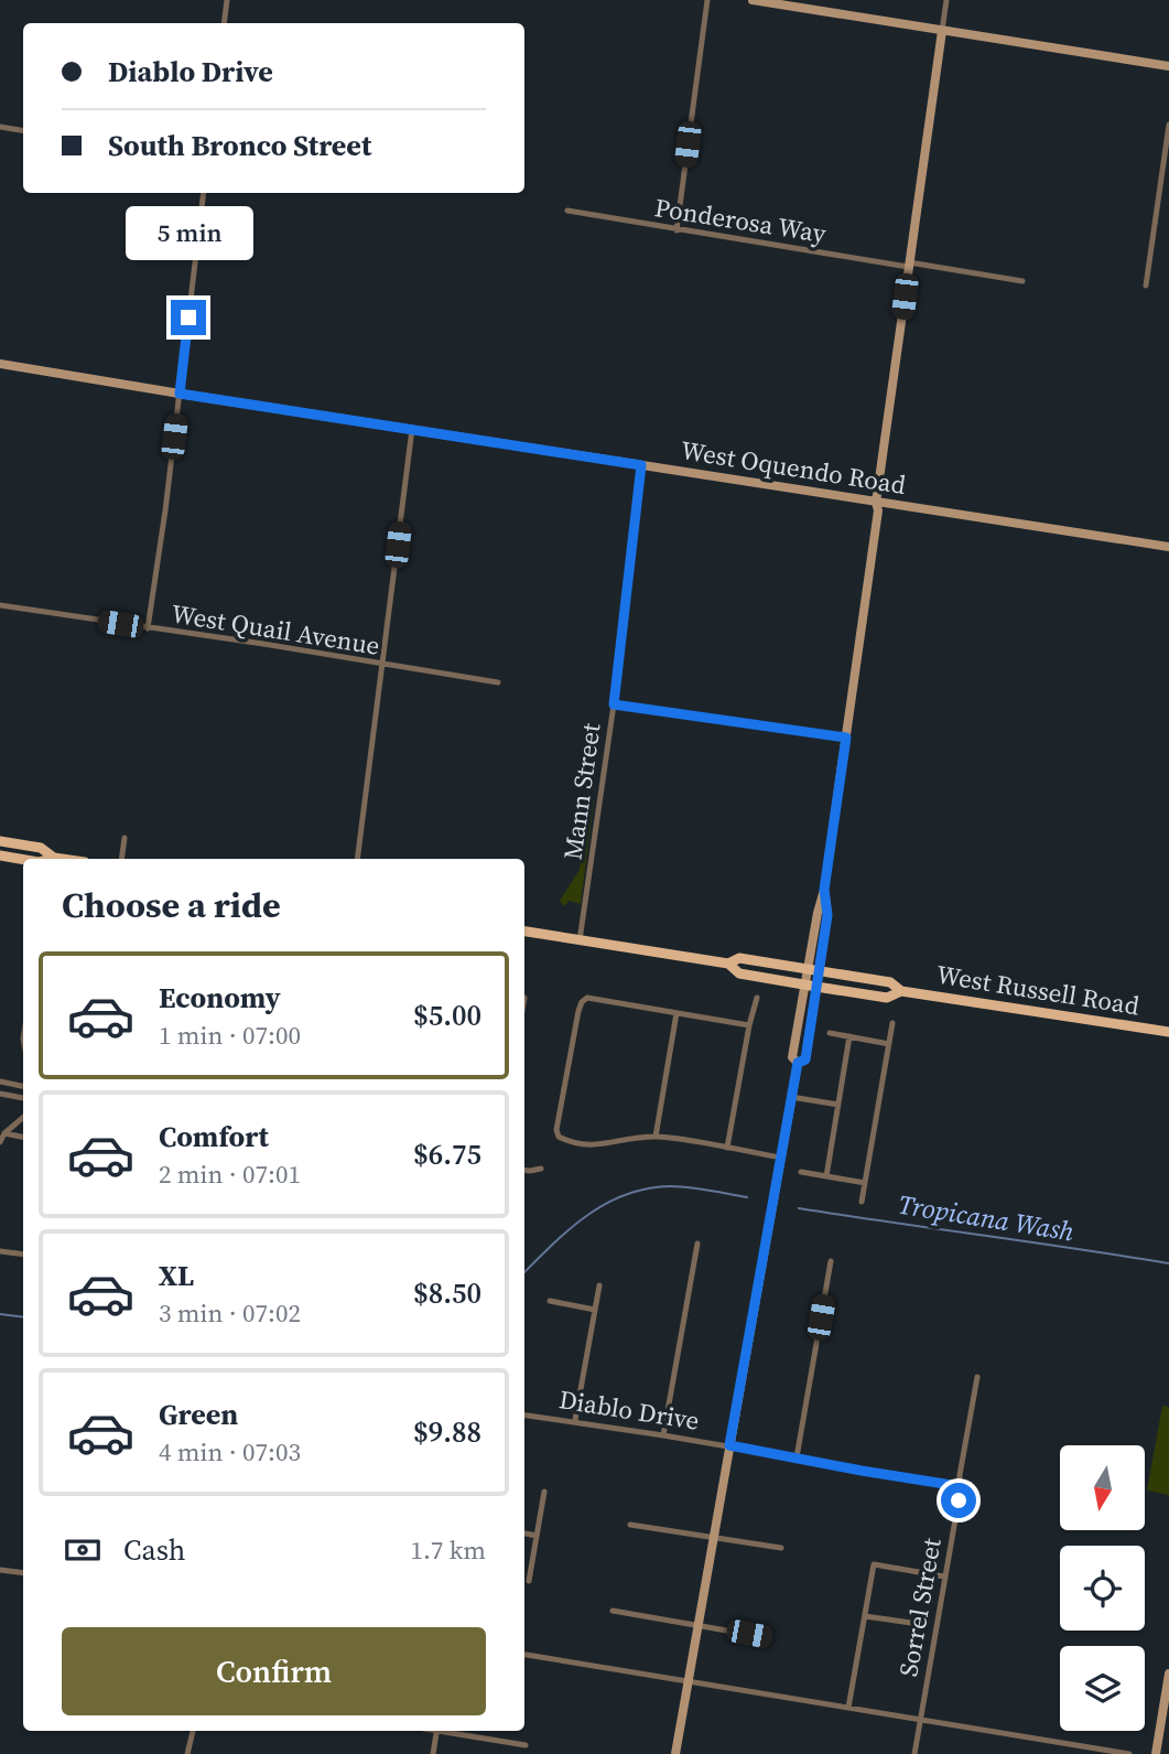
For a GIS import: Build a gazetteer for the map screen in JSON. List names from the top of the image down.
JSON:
{
  "streets": {
    "main road": ["West Russell Road"],
    "street": [
      "Ponderosa Way",
      "West Oquendo Road",
      "West Quail Avenue",
      "Mann Street",
      "Diablo Drive",
      "Sorrel Street"
    ]
  },
  "crossings": [
    ["West Oquendo Road", "Mann Street"],
    ["Mann Street", "West Russell Road"],
    ["Diablo Drive", "Sorrel Street"]
  ],
  "water": ["Tropicana Wash"],
  "north": "bottom",
  "page": {
    "banner": ["Diablo Drive", "South Bronco Street"],
    "bubble": "5 min",
    "heading": "Choose a ride",
    "list": [
      {
        "name": "Economy",
        "note": "1 min · 07:00",
        "value": "$5.00"
      },
      {
        "name": "Comfort",
        "note": "2 min · 07:01",
        "value": "$6.75"
      },
      {
        "name": "XL",
        "note": "3 min · 07:02",
        "value": "$8.50"
      },
      {
        "name": "Green",
        "note": "4 min · 07:03",
        "value": "$9.88"
      }
    ],
    "pay": ["Cash", "1.7 km"],
    "buttons": "Confirm"
  }
}
